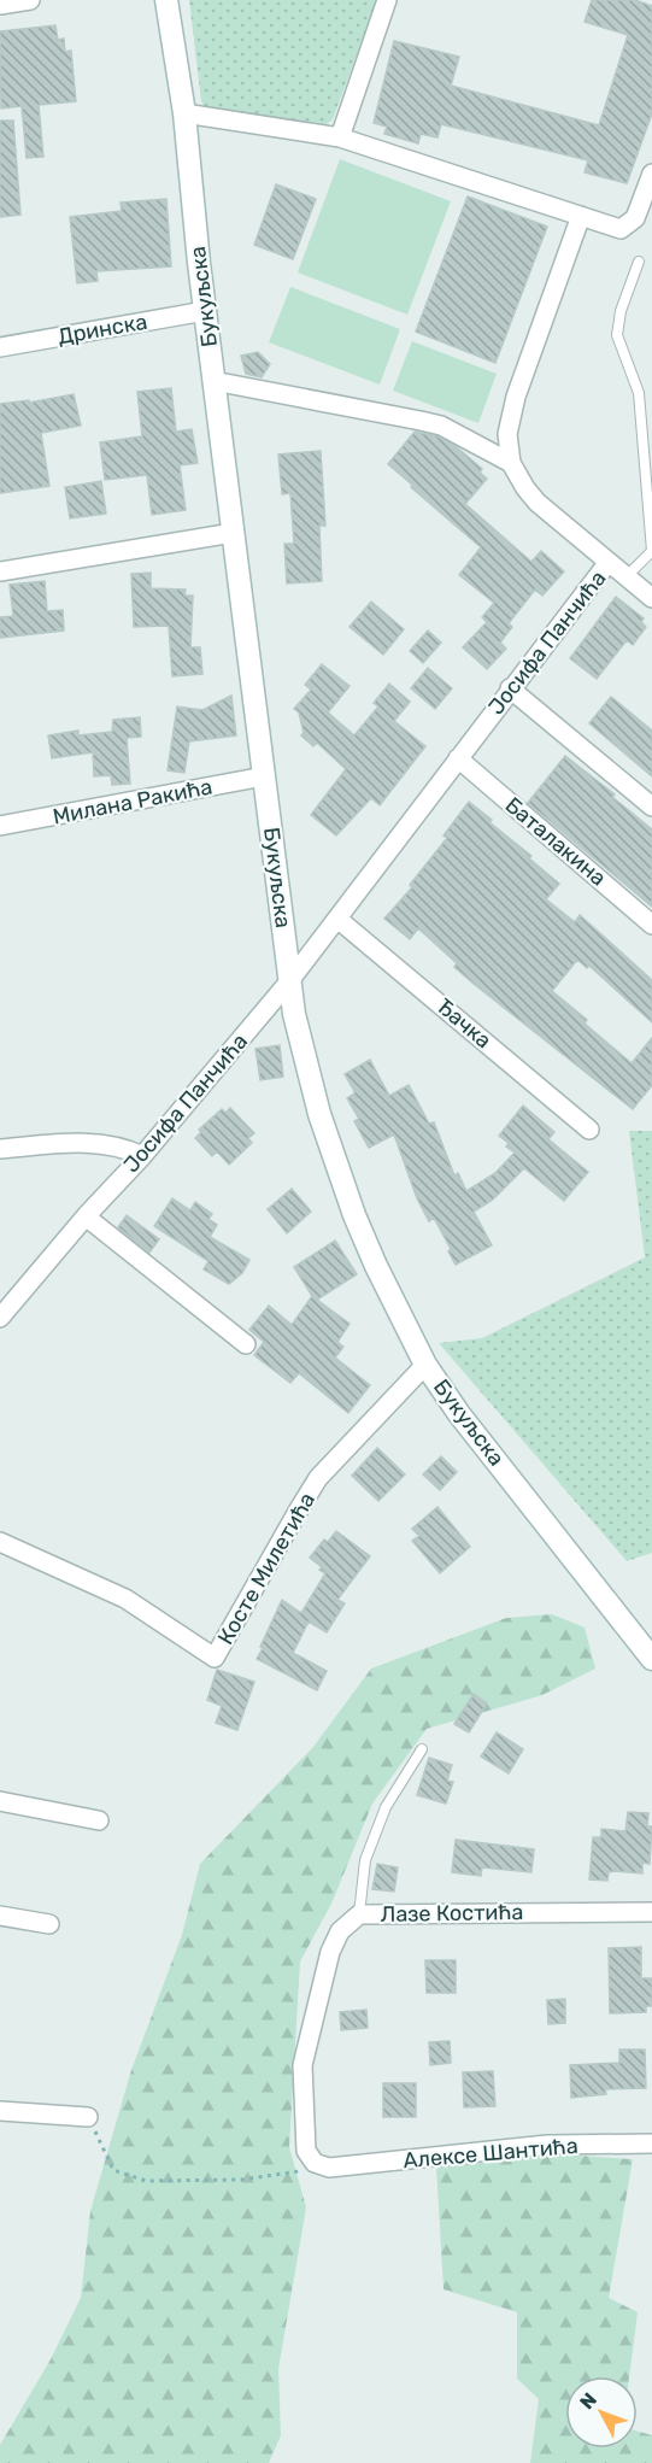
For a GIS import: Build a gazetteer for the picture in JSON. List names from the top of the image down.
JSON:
{
  "streets": {
    "main road": ["Букуљска"],
    "street": [
      "Дринска",
      "Јосифа Панчића",
      "Милана Ракића",
      "Баталакина",
      "Ђачка",
      "Косте Милетића",
      "Лазе Костића",
      "Алексе Шантића"
    ]
  },
  "crossings": [
    ["Букуљска", "Дринска"],
    ["Букуљска", "Јосифа Панчића"],
    ["Букуљска", "Милана Ракића"],
    ["Букуљска", "Косте Милетића"],
    ["Јосифа Панчића", "Баталакина"],
    ["Јосифа Панчића", "Ђачка"],
    ["Лазе Костића", "Алексе Шантића"]
  ],
  "north": "top left"
}
